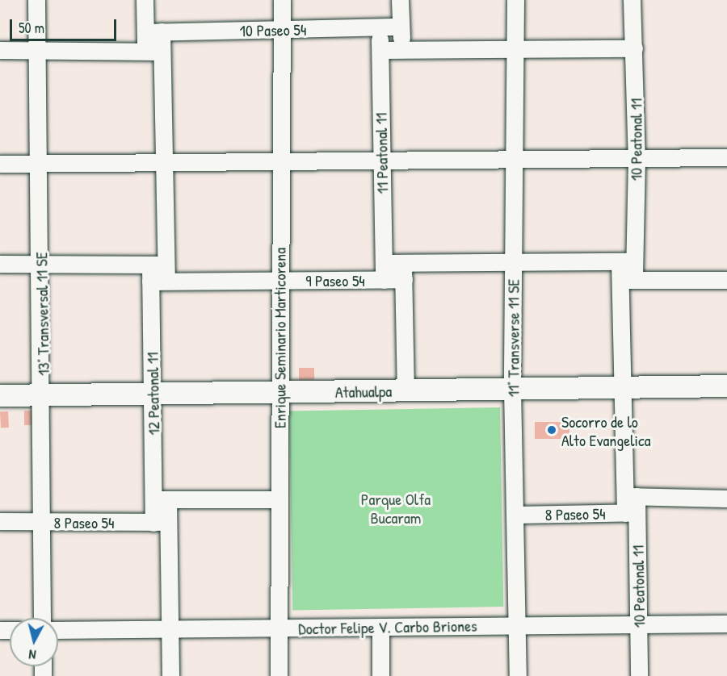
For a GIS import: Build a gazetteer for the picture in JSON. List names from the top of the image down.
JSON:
{
  "streets": {
    "street": [
      "10 Paseo 54",
      "10 Peatonal 11",
      "11 Peatonal 11",
      "9 Paseo 54",
      "13° Transversal 11 SE",
      "Enrique Seminario Marticorena",
      "11° Transverse 11 SE",
      "Atahualpa",
      "12 Peatonal 11",
      "8 Paseo 54",
      "Doctor Felipe V. Carbo Briones"
    ]
  },
  "crossings": [
    ["10 Paseo 54", "11 Peatonal 11"],
    ["10 Paseo 54", "Enrique Seminario Marticorena"],
    ["10 Paseo 54", "12 Peatonal 11"],
    ["10 Peatonal 11", "9 Paseo 54"],
    ["10 Peatonal 11", "Atahualpa"],
    ["10 Peatonal 11", "8 Paseo 54"],
    ["10 Peatonal 11", "Doctor Felipe V. Carbo Briones"],
    ["11 Peatonal 11", "9 Paseo 54"],
    ["9 Paseo 54", "13° Transversal 11 SE"],
    ["9 Paseo 54", "Enrique Seminario Marticorena"],
    ["9 Paseo 54", "11° Transverse 11 SE"],
    ["9 Paseo 54", "12 Peatonal 11"],
    ["13° Transversal 11 SE", "Atahualpa"],
    ["13° Transversal 11 SE", "8 Paseo 54"],
    ["Enrique Seminario Marticorena", "Atahualpa"],
    ["Enrique Seminario Marticorena", "Doctor Felipe V. Carbo Briones"],
    ["11° Transverse 11 SE", "Atahualpa"],
    ["11° Transverse 11 SE", "8 Paseo 54"],
    ["11° Transverse 11 SE", "Doctor Felipe V. Carbo Briones"],
    ["Atahualpa", "12 Peatonal 11"],
    ["12 Peatonal 11", "8 Paseo 54"],
    ["12 Peatonal 11", "Doctor Felipe V. Carbo Briones"]
  ],
  "parks": ["Parque Olfa Bucaram"],
  "places": ["Socorro de lo Alto Evangelica"],
  "scale_bar": "50 m",
  "north": "bottom"
}
